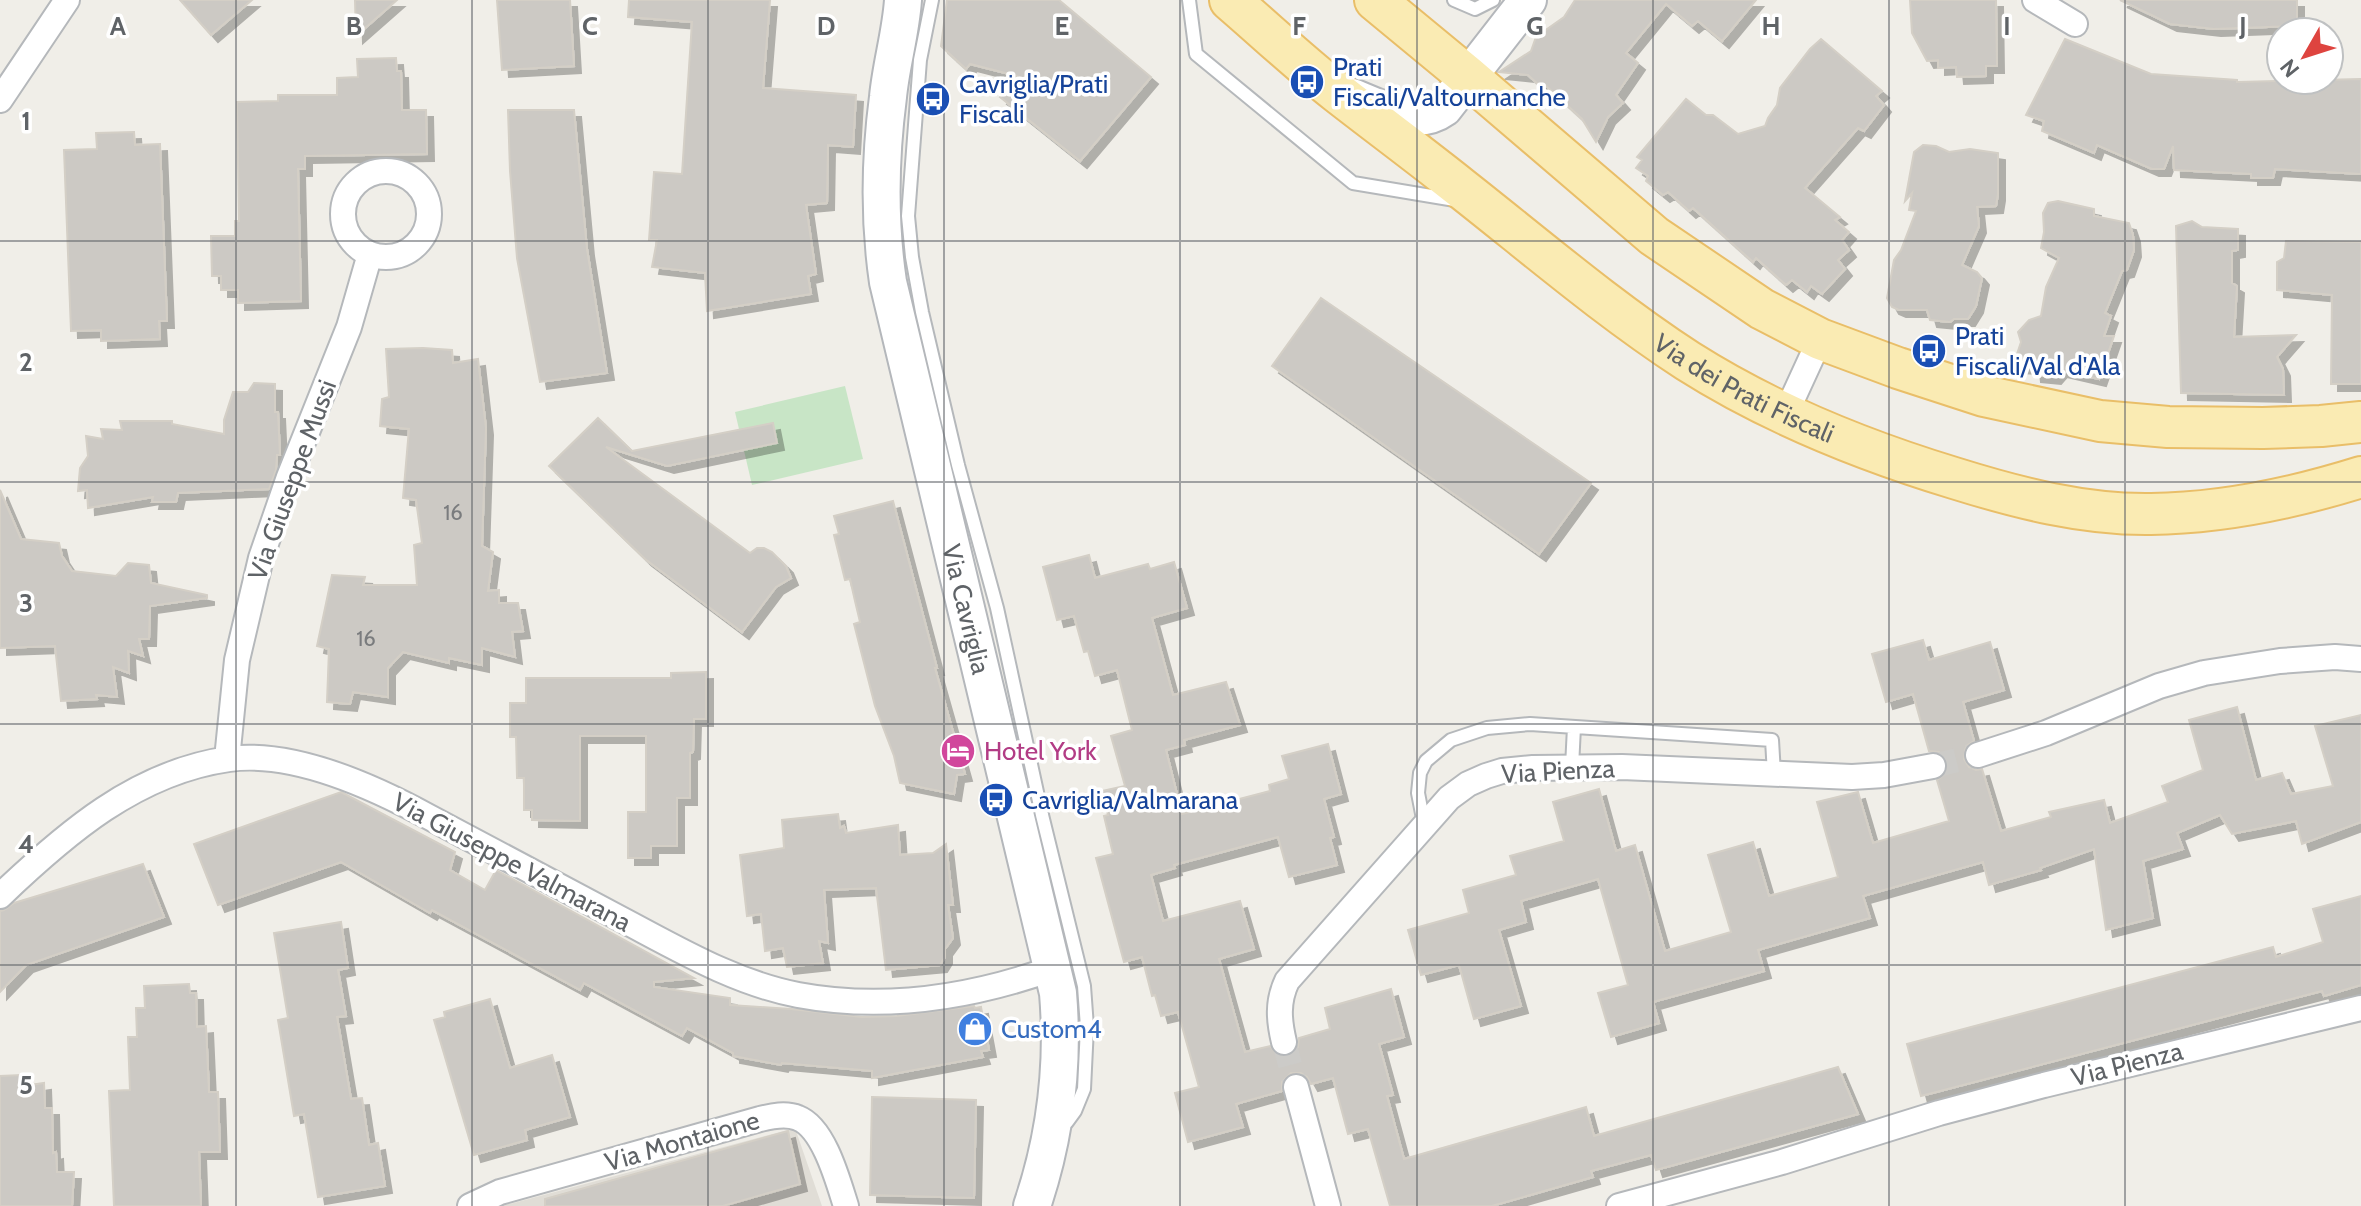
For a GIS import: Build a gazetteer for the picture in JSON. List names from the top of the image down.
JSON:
{
  "streets": {
    "main road": ["Via dei Prati Fiscali"],
    "street": [
      "Via Giuseppe Mussi",
      "Via Cavriglia",
      "Via Pienza",
      "Via Giuseppe Valmarana",
      "Via Montaione"
    ]
  },
  "crossings": [
    ["Via Giuseppe Mussi", "Via Giuseppe Valmarana"],
    ["Via Cavriglia", "Via Giuseppe Valmarana"]
  ],
  "places": {
    "bus stop": [
      "Prati Fiscali/Valtournanche",
      "Cavriglia/Prati Fiscali",
      "Prati Fiscali/Val d'Ala",
      "Cavriglia/Valmarana"
    ],
    "hotel": ["Hotel York"],
    "shop": ["Custom4"]
  },
  "house_numbers": ["16", "16"],
  "north": "bottom left",
  "grid": {
    "columns": [
      "A",
      "B",
      "C",
      "D",
      "E",
      "F",
      "G",
      "H",
      "I",
      "J"
    ],
    "rows": [
      "1",
      "2",
      "3",
      "4",
      "5"
    ]
  }
}
